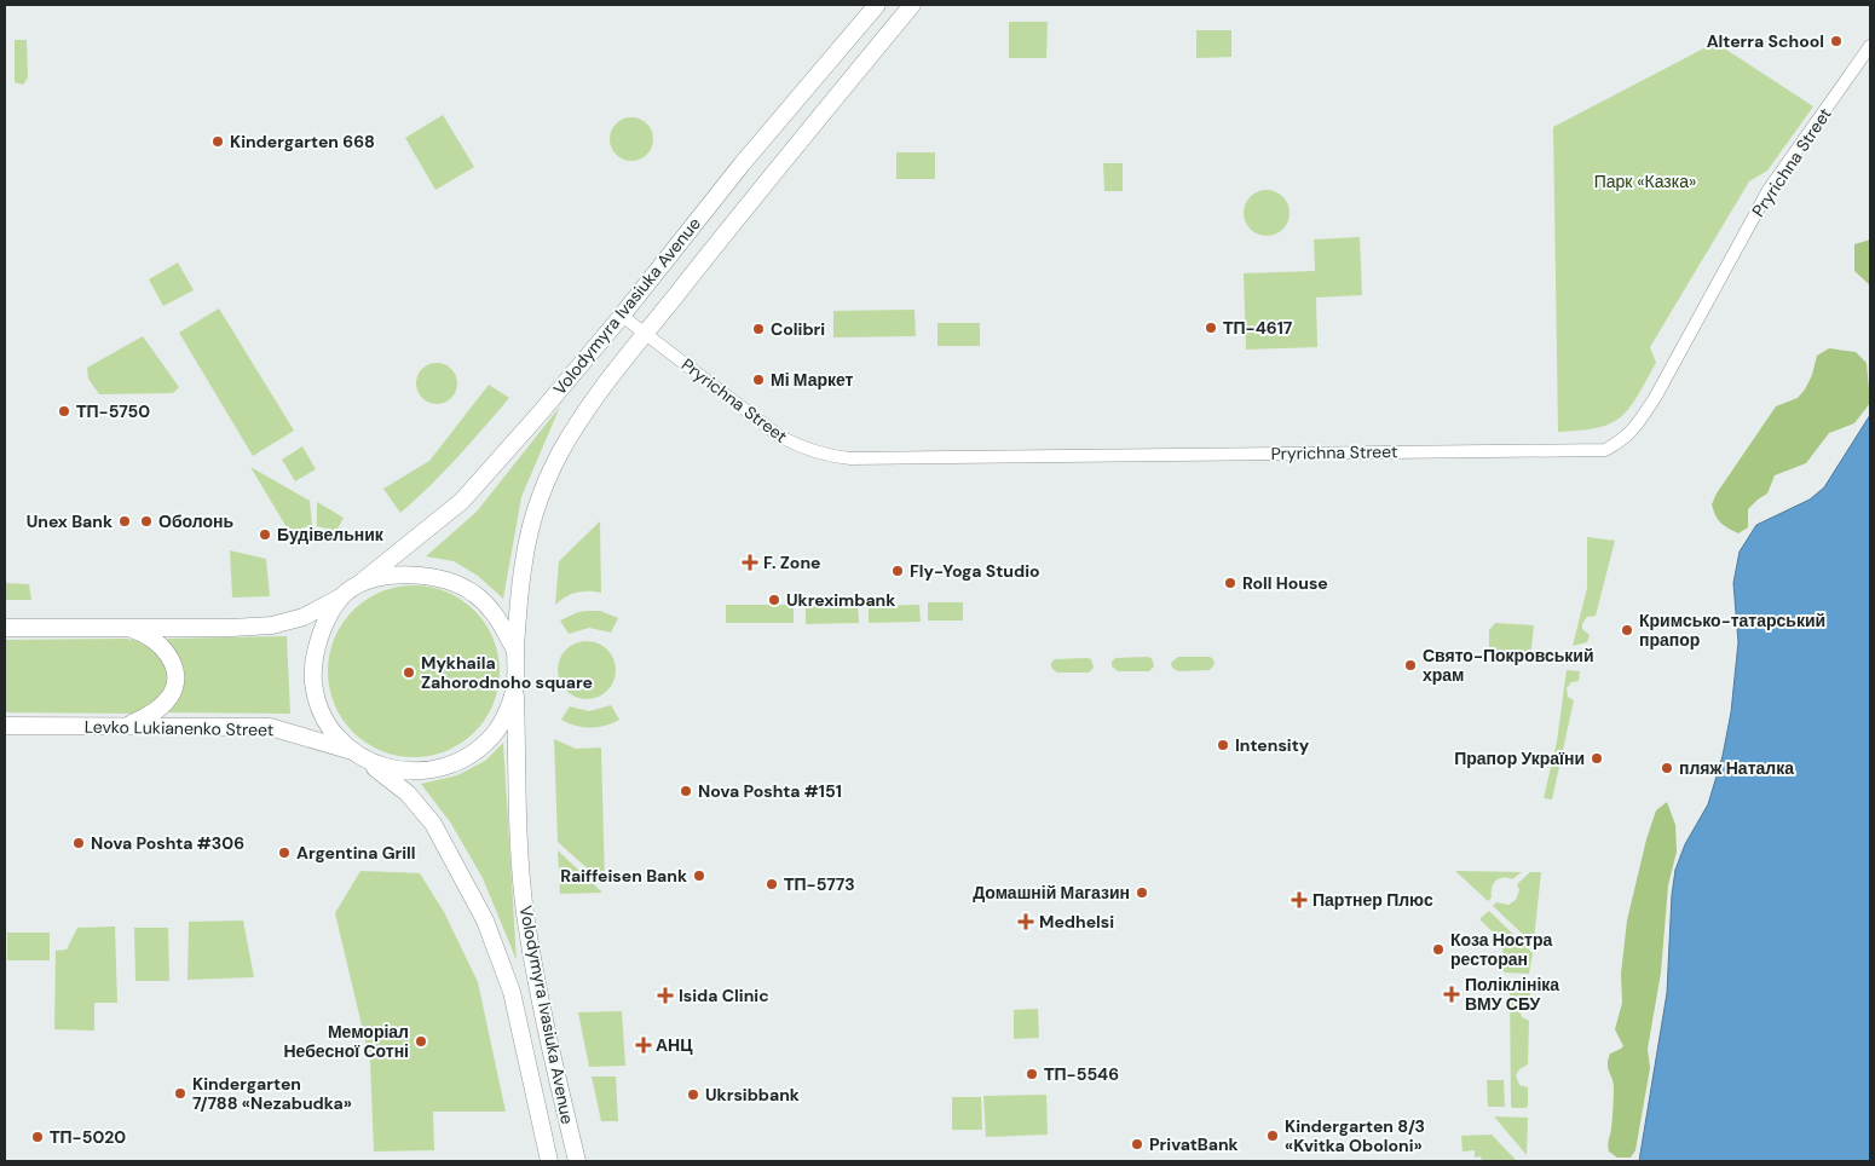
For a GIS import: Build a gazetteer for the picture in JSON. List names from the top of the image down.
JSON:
{
  "streets": {
    "main road": ["Volodymyra Ivasiuka Avenue", "Levko Lukianenko Street"],
    "street": ["Pryrichna Street"]
  },
  "crossings": [
    ["Pryrichna Street", "Volodymyra Ivasiuka Avenue"],
    ["Volodymyra Ivasiuka Avenue", "Levko Lukianenko Street"]
  ],
  "parks": ["Парк «Казка»"],
  "places": {
    "other": [
      "Alterra School",
      "Kindergarten 668",
      "ТП-4617",
      "Colibri",
      "Мі Маркет",
      "ТП-5750",
      "Unex Bank",
      "Оболонь",
      "Будівельник",
      "Fly-Yoga Studio",
      "Roll House",
      "Ukreximbank",
      "Кримсько-татарський прапор",
      "Свято-Покровський храм",
      "Mykhaila Zahorodnoho square",
      "Intensity",
      "Прапор України",
      "пляж Наталка",
      "Nova Poshta #151",
      "Nova Poshta #306",
      "Argentina Grill",
      "Raiffeisen Bank",
      "ТП-5773",
      "Домашній Магазин",
      "Коза Ностра ресторан",
      "Меморіал Небесної Сотні",
      "ТП-5546",
      "Kindergarten 7/788 «Nezabudka»",
      "Ukrsibbank",
      "Kindergarten 8/3 «Kvitka Oboloni»",
      "ТП-5020",
      "PrivatBank"
    ],
    "health": [
      "F. Zone",
      "Партнер Плюс",
      "Medhelsi",
      "Поліклініка ВМУ СБУ",
      "Isida Clinic",
      "АНЦ"
    ]
  }
}
